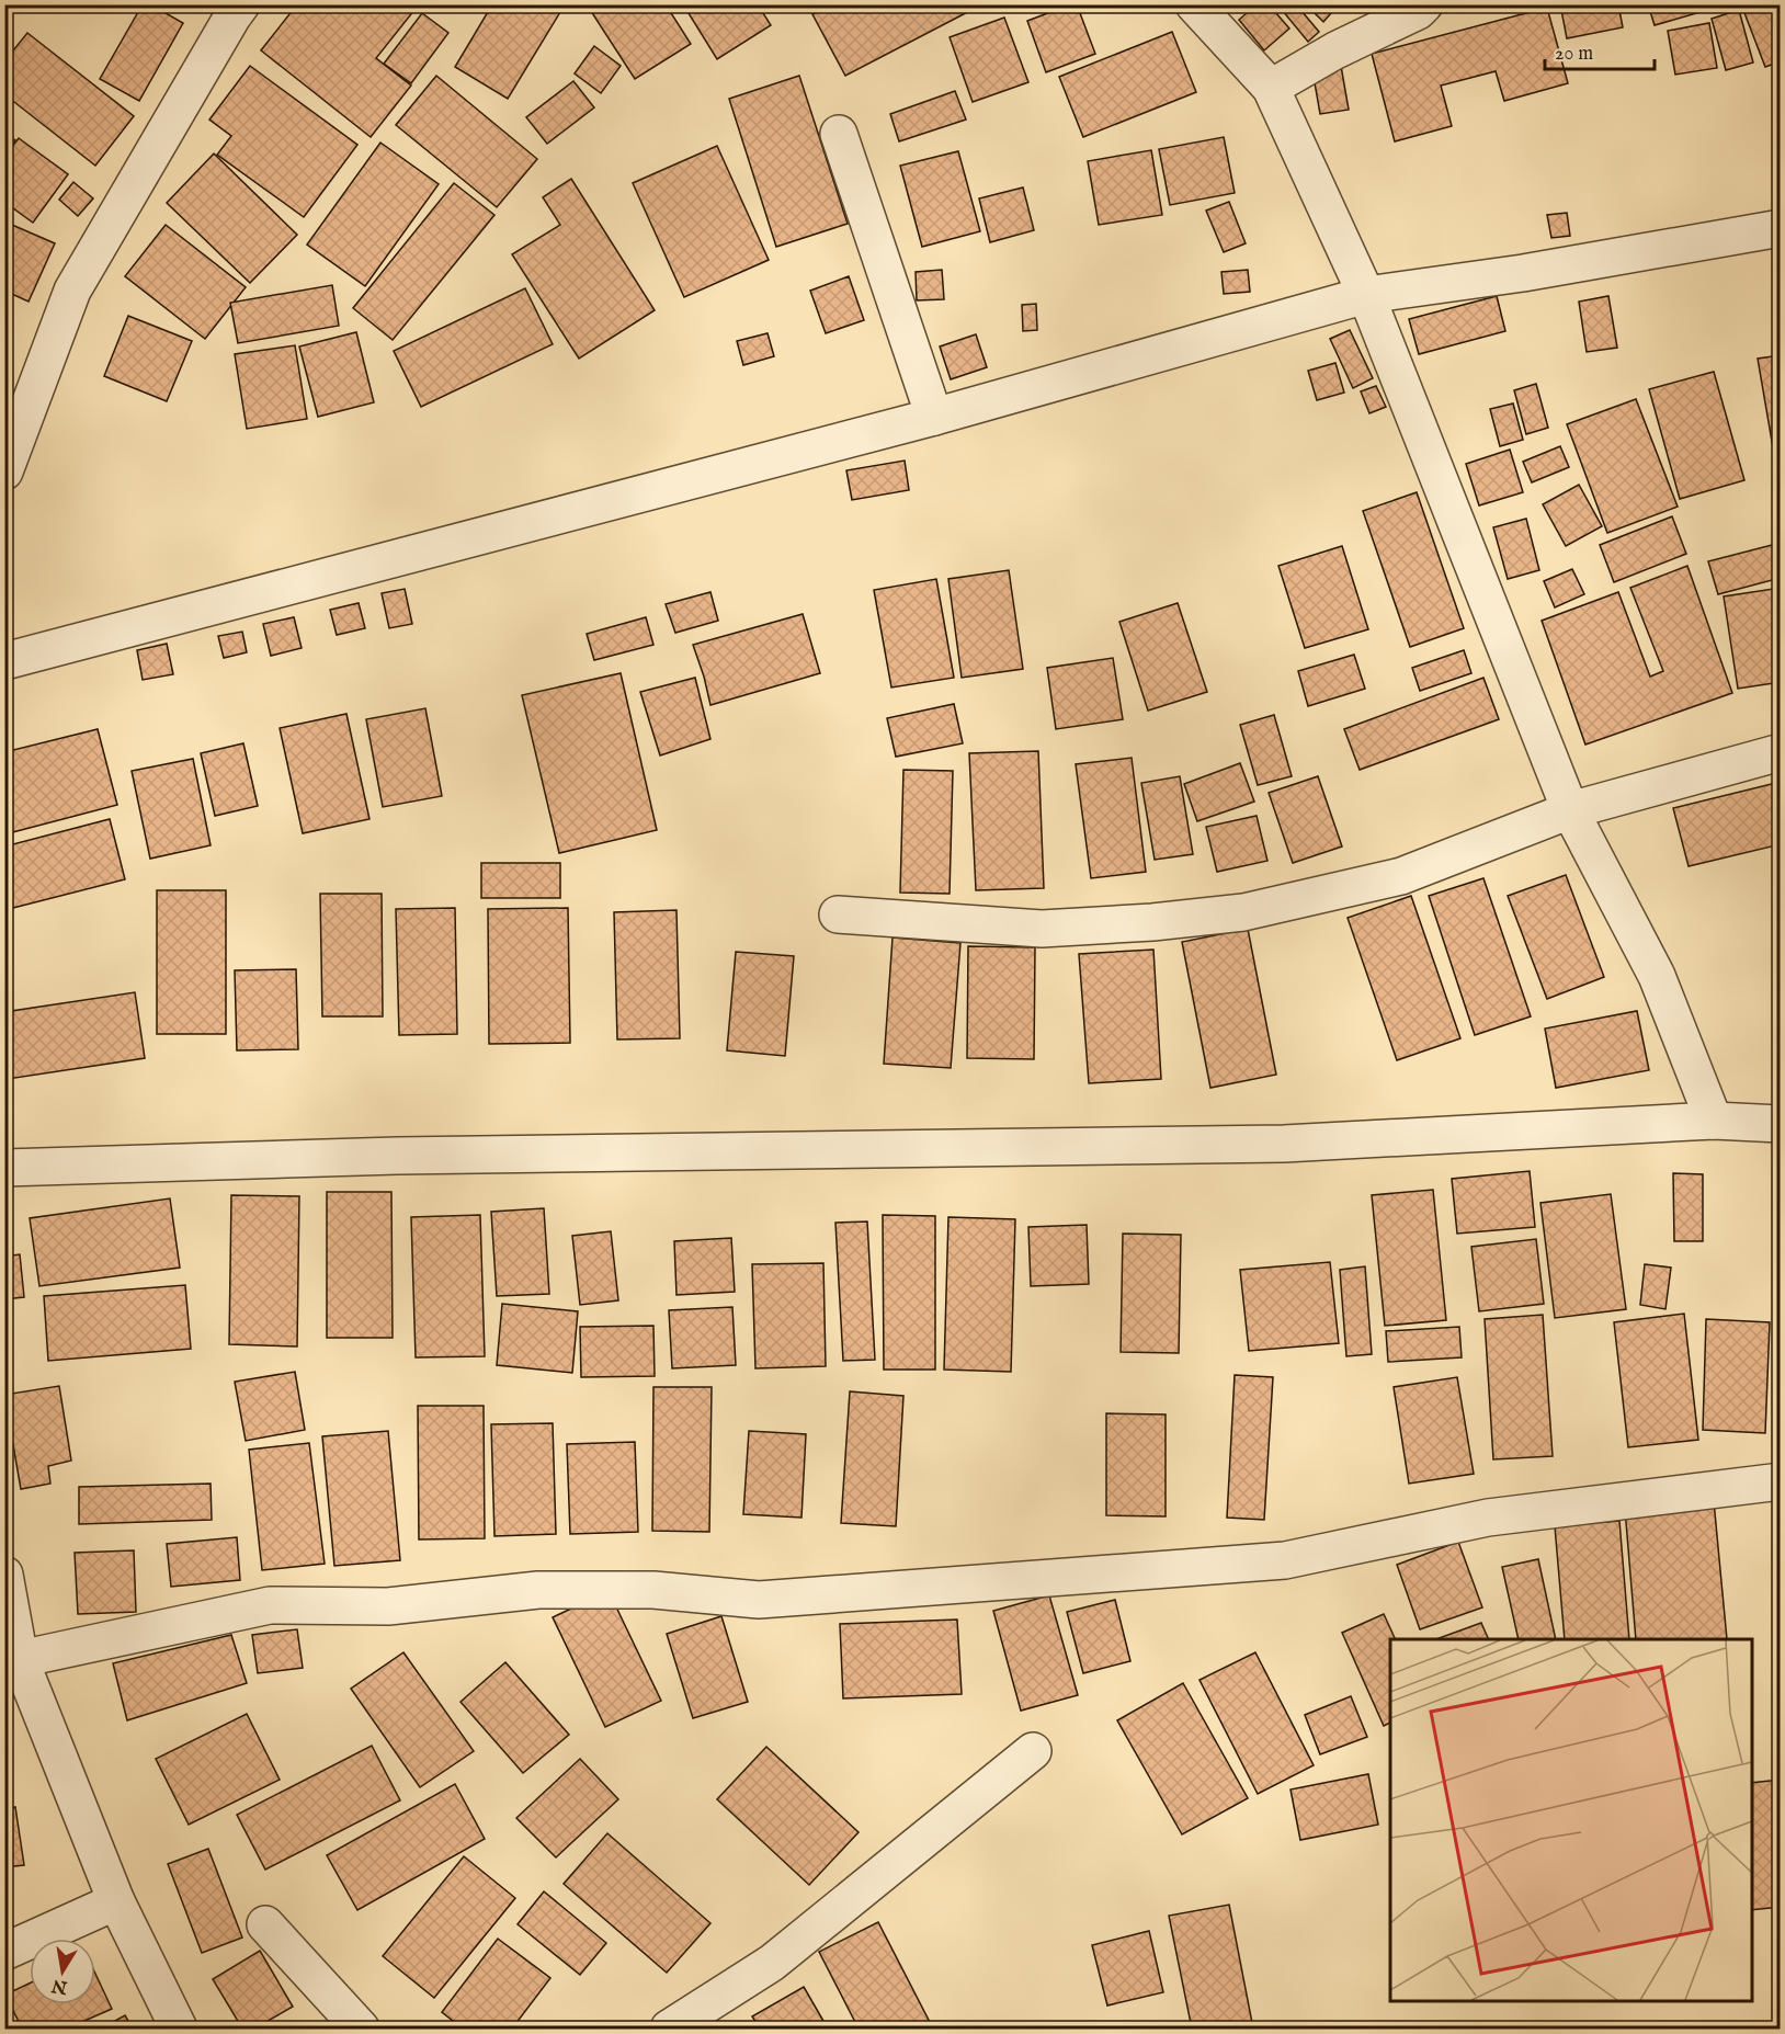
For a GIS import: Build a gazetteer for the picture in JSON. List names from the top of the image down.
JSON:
{
  "scale_bar": "20 m",
  "north": "bottom"
}
